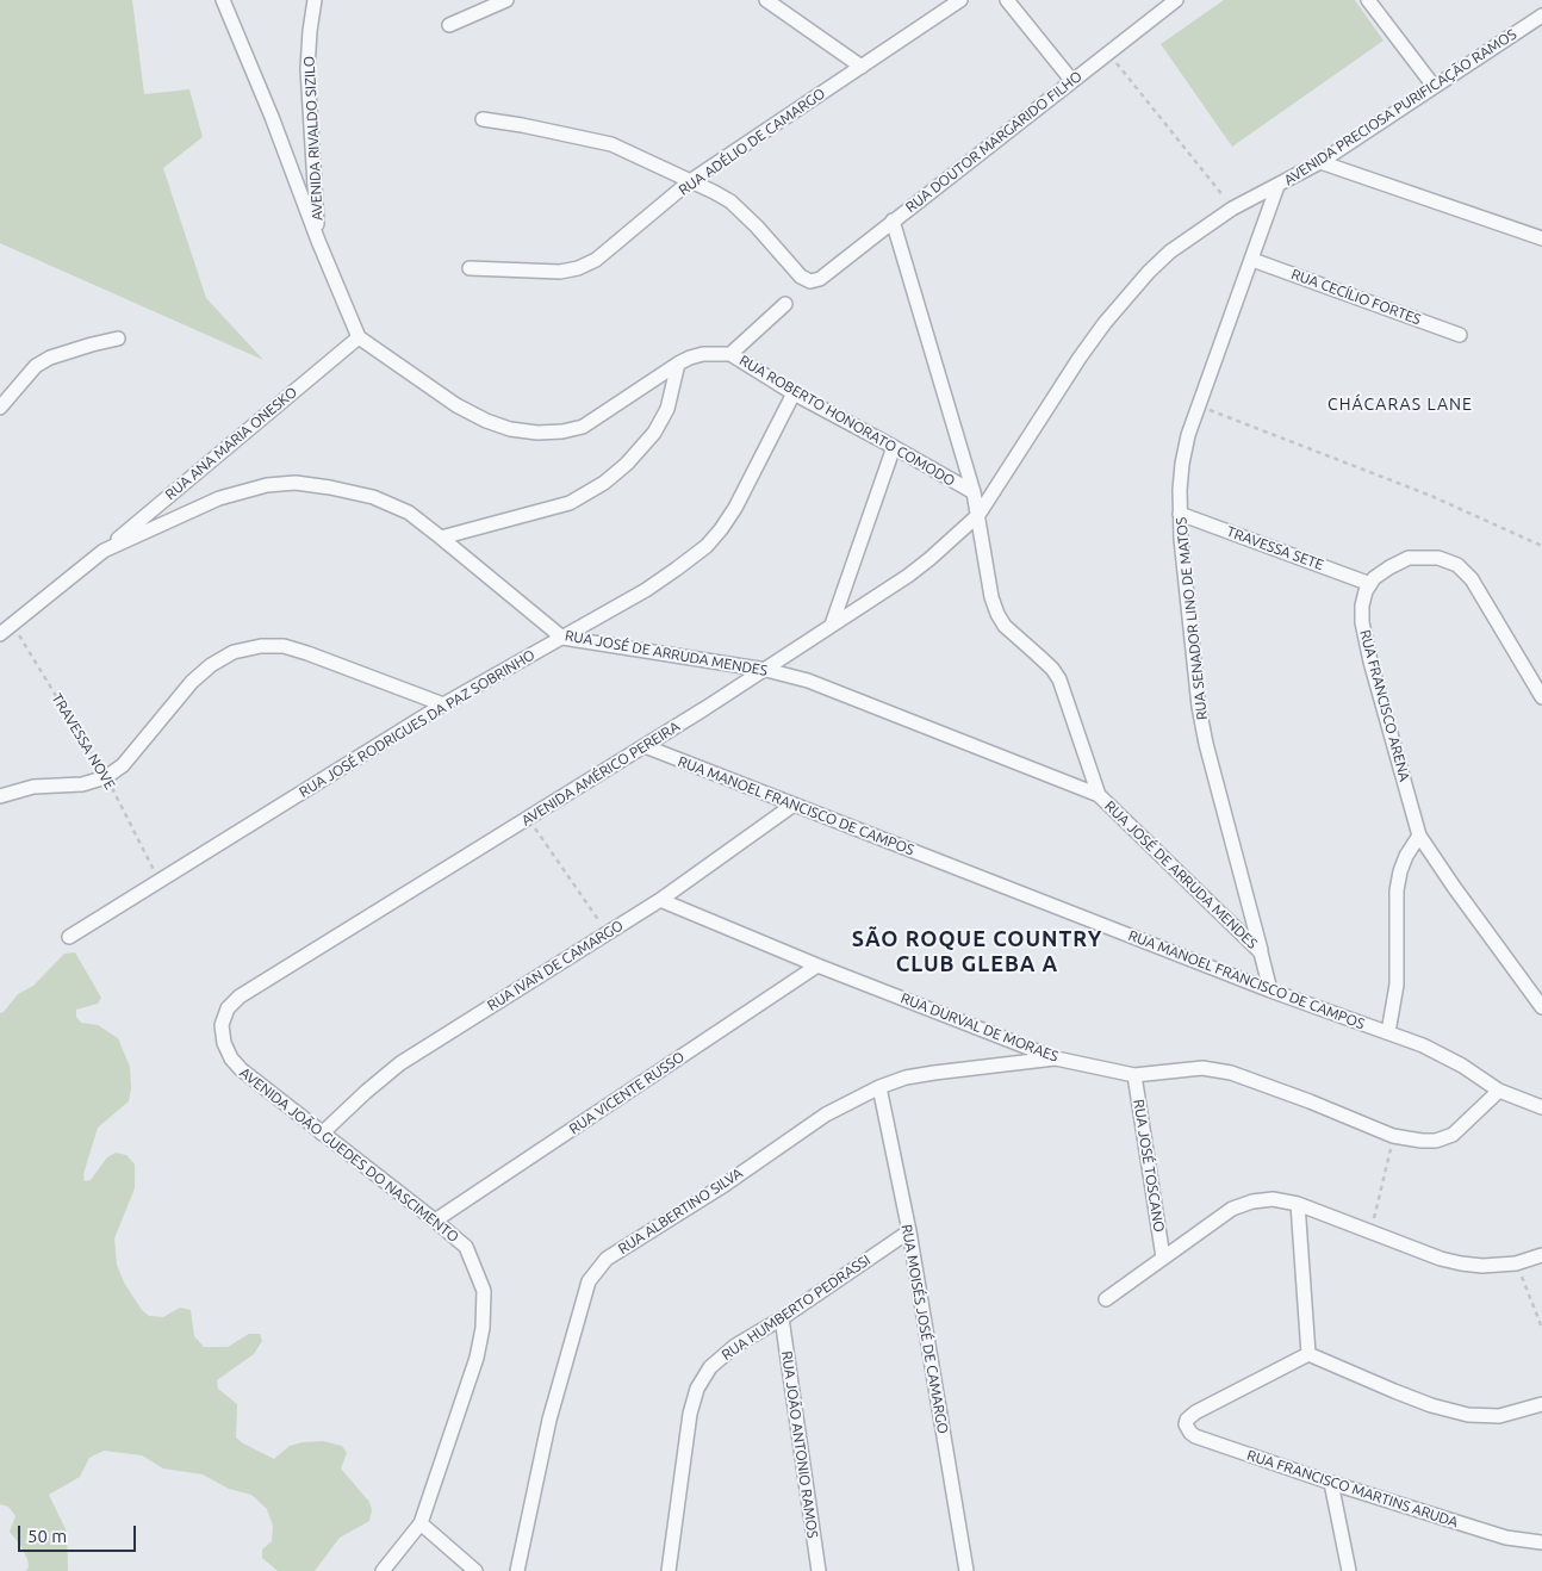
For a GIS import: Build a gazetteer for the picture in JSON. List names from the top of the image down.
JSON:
{
  "streets": {
    "street": [
      "AVENIDA PRECIOSA PURIFICAÇÃO RAMOS",
      "AVENIDA RIVALDO SIZILO",
      "RUA ADÉLIO DE CAMARGO",
      "RUA DOUTOR MARGARIDO FILHO",
      "RUA CECÍLIO FORTES",
      "RUA ROBERTO HONORATO COMODO",
      "RUA ANA MARIA ONESKO",
      "TRAVESSA SETE",
      "RUA SENADOR LINO DE MATOS",
      "RUA JOSÉ DE ARRUDA MENDES",
      "RUA FRANCISCO ARENA",
      "RUA JOSÉ RODRIGUES DA PAZ SOBRINHO",
      "AVENIDA AMÉRICO PEREIRA",
      "RUA MANOEL FRANCISCO DE CAMPOS",
      "RUA IVAN DE CAMARGO",
      "RUA DURVAL DE MORAES",
      "RUA VICENTE RUSSO",
      "AVENIDA JOÃO GUEDES DO NASCIMENTO",
      "RUA JOSÉ TOSCANO",
      "RUA ALBERTINO SILVA",
      "RUA HUMBERTO PEDRASSI",
      "RUA MOISÉS JOSÉ DE CAMARGO",
      "RUA JOÃO ANTONIO RAMOS",
      "RUA FRANCISCO MARTINS ARUDA"
    ],
    "path": ["TRAVESSA NOVE"]
  },
  "crossings": [
    ["AVENIDA PRECIOSA PURIFICAÇÃO RAMOS", "RUA ROBERTO HONORATO COMODO"],
    ["AVENIDA PRECIOSA PURIFICAÇÃO RAMOS", "RUA SENADOR LINO DE MATOS"],
    ["AVENIDA PRECIOSA PURIFICAÇÃO RAMOS", "AVENIDA AMÉRICO PEREIRA"],
    ["RUA ADÉLIO DE CAMARGO", "RUA DOUTOR MARGARIDO FILHO"],
    ["RUA CECÍLIO FORTES", "RUA SENADOR LINO DE MATOS"],
    ["RUA ROBERTO HONORATO COMODO", "RUA ANA MARIA ONESKO"],
    ["RUA ROBERTO HONORATO COMODO", "RUA JOSÉ DE ARRUDA MENDES"],
    ["RUA ROBERTO HONORATO COMODO", "RUA JOSÉ RODRIGUES DA PAZ SOBRINHO"],
    ["RUA ROBERTO HONORATO COMODO", "AVENIDA AMÉRICO PEREIRA"],
    ["RUA ANA MARIA ONESKO", "RUA JOSÉ DE ARRUDA MENDES"],
    ["TRAVESSA SETE", "RUA SENADOR LINO DE MATOS"],
    ["TRAVESSA SETE", "RUA FRANCISCO ARENA"],
    ["RUA SENADOR LINO DE MATOS", "RUA JOSÉ DE ARRUDA MENDES"],
    ["RUA JOSÉ DE ARRUDA MENDES", "RUA JOSÉ RODRIGUES DA PAZ SOBRINHO"],
    ["RUA JOSÉ DE ARRUDA MENDES", "TRAVESSA NOVE"],
    ["RUA JOSÉ DE ARRUDA MENDES", "AVENIDA AMÉRICO PEREIRA"],
    ["RUA JOSÉ DE ARRUDA MENDES", "RUA MANOEL FRANCISCO DE CAMPOS"],
    ["RUA JOSÉ RODRIGUES DA PAZ SOBRINHO", "TRAVESSA NOVE"],
    ["AVENIDA AMÉRICO PEREIRA", "RUA MANOEL FRANCISCO DE CAMPOS"],
    ["AVENIDA AMÉRICO PEREIRA", "AVENIDA JOÃO GUEDES DO NASCIMENTO"],
    ["RUA MANOEL FRANCISCO DE CAMPOS", "RUA IVAN DE CAMARGO"],
    ["RUA MANOEL FRANCISCO DE CAMPOS", "RUA DURVAL DE MORAES"],
    ["RUA IVAN DE CAMARGO", "RUA DURVAL DE MORAES"],
    ["RUA IVAN DE CAMARGO", "AVENIDA JOÃO GUEDES DO NASCIMENTO"],
    ["RUA DURVAL DE MORAES", "RUA VICENTE RUSSO"],
    ["RUA DURVAL DE MORAES", "RUA JOSÉ TOSCANO"],
    ["RUA DURVAL DE MORAES", "RUA ALBERTINO SILVA"],
    ["RUA VICENTE RUSSO", "AVENIDA JOÃO GUEDES DO NASCIMENTO"],
    ["RUA ALBERTINO SILVA", "RUA MOISÉS JOSÉ DE CAMARGO"],
    ["RUA HUMBERTO PEDRASSI", "RUA MOISÉS JOSÉ DE CAMARGO"],
    ["RUA HUMBERTO PEDRASSI", "RUA JOÃO ANTONIO RAMOS"]
  ],
  "districts": ["CHÁCARAS LANE", "SÃO ROQUE COUNTRY CLUB GLEBA A"],
  "scale_bar": "50 m"
}
